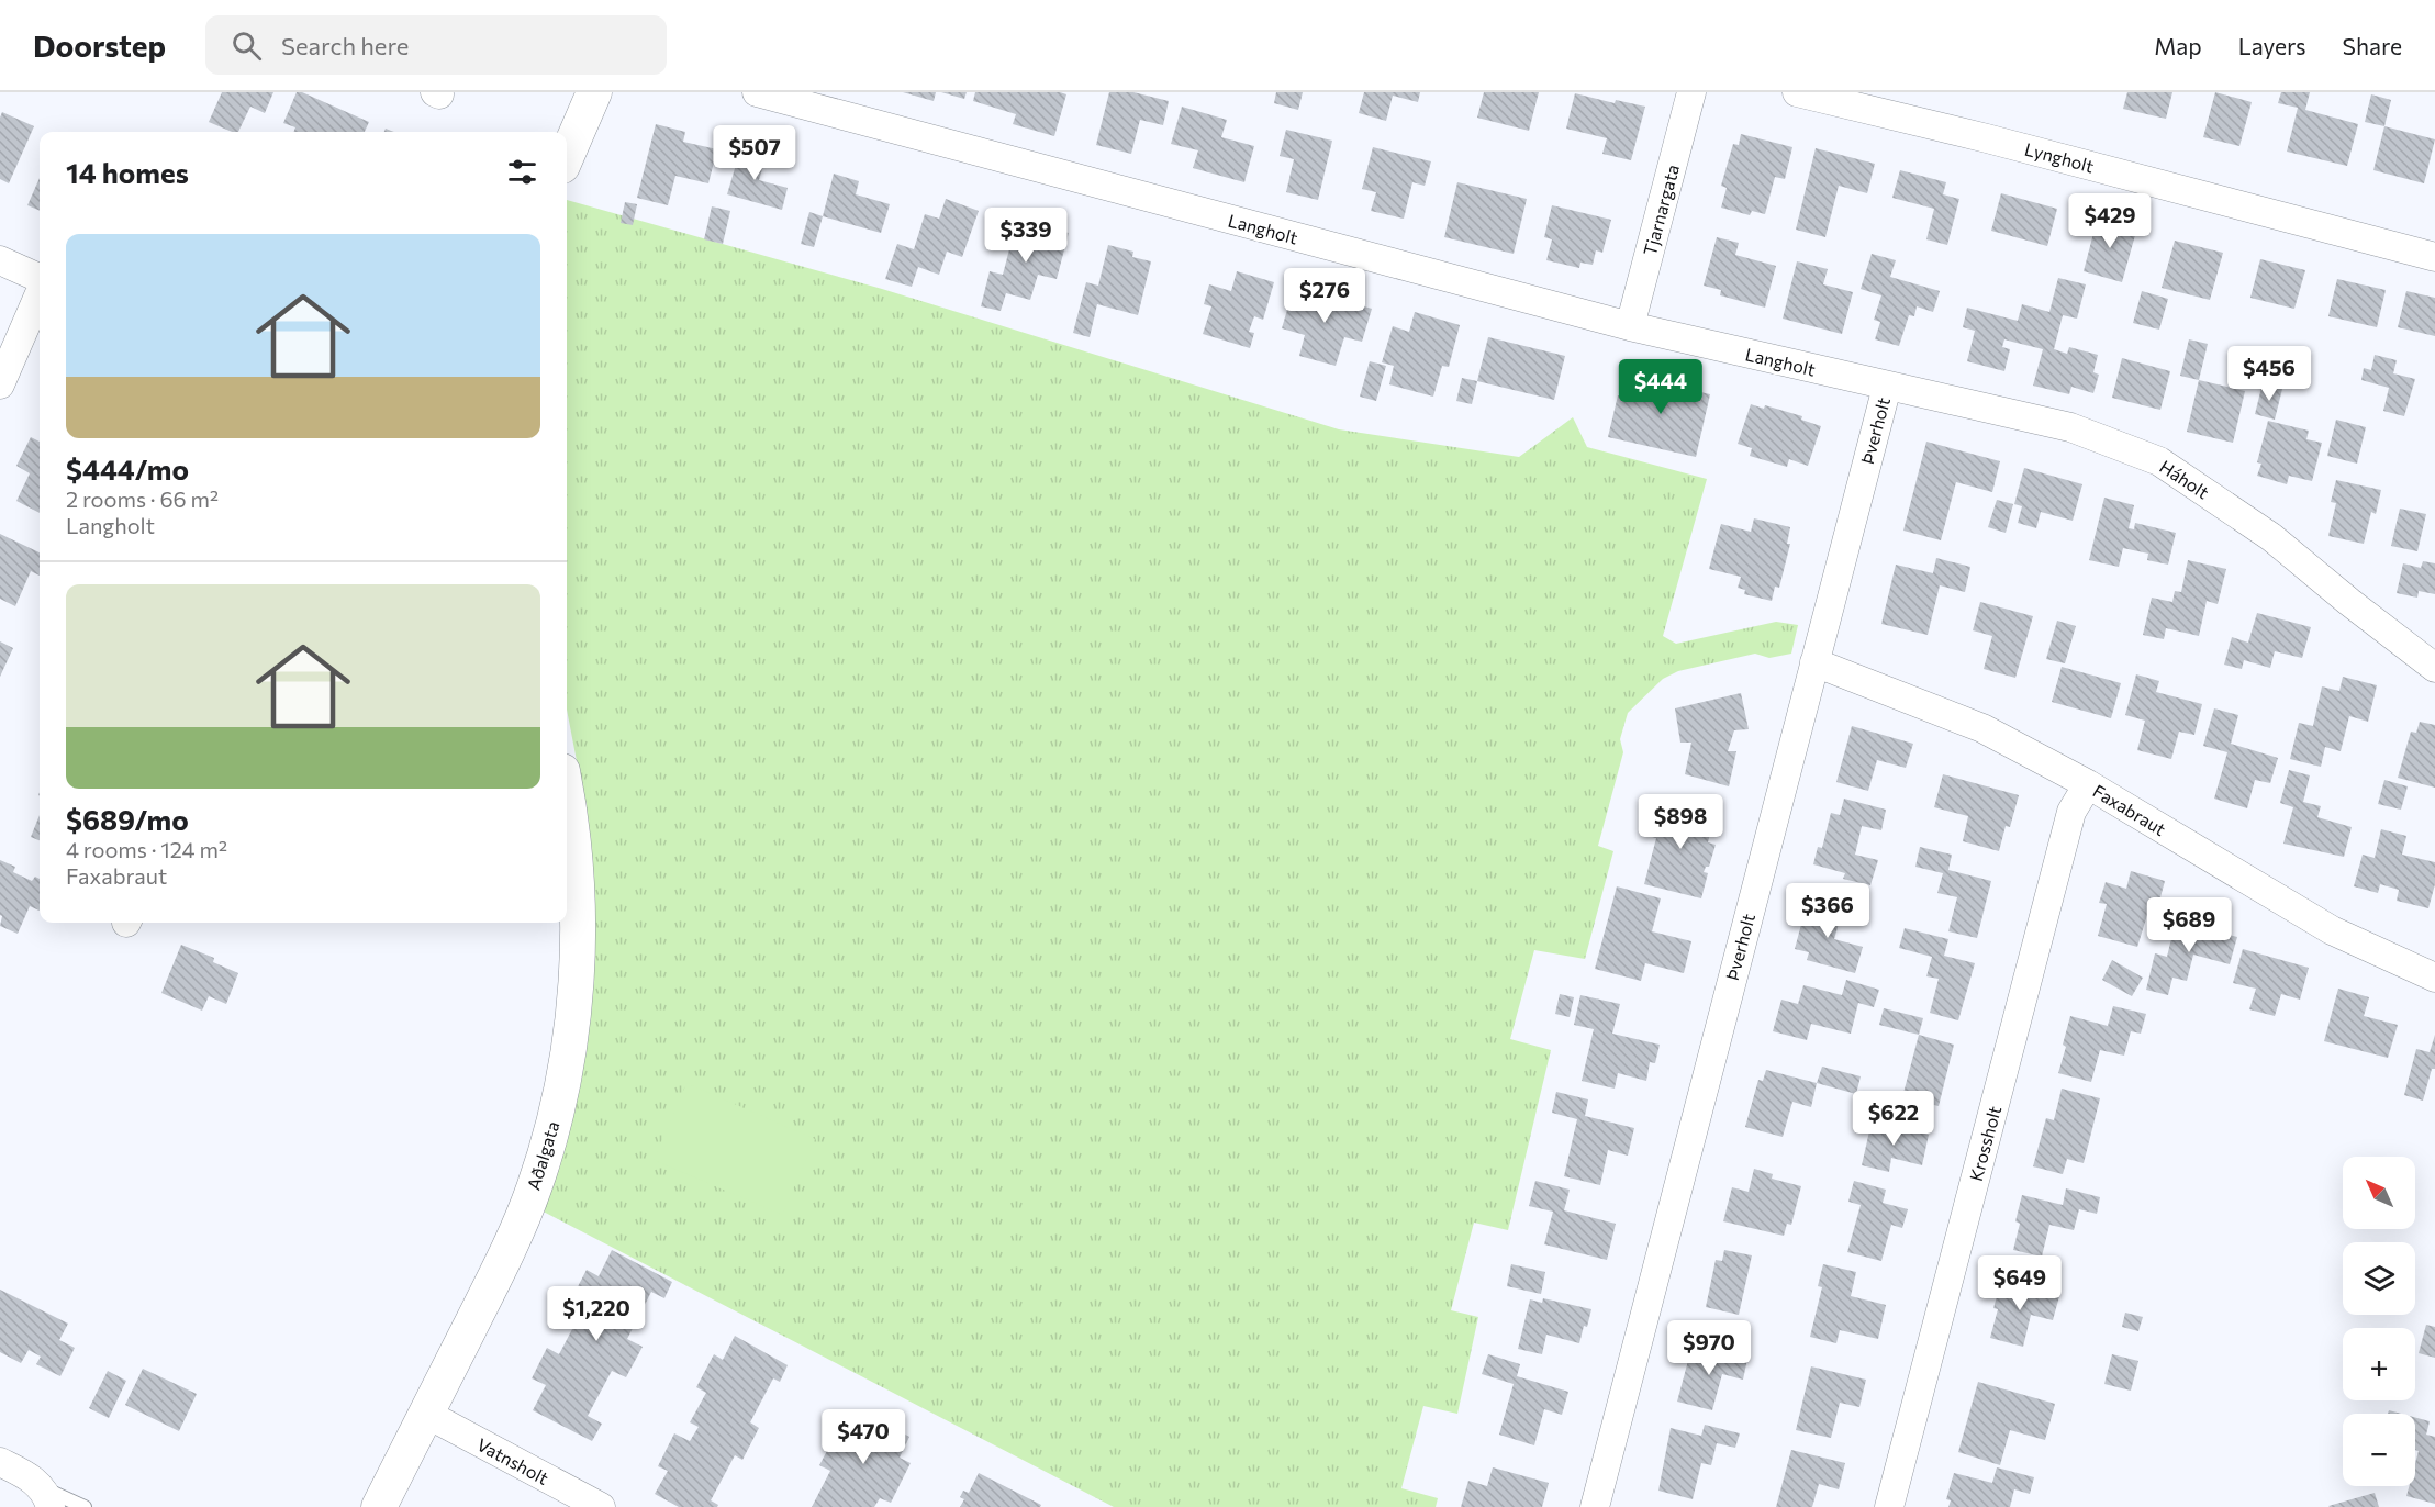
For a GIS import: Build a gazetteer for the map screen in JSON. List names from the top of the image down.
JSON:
{
  "streets": {
    "street": [
      "Lyngholt",
      "Tjarnargata",
      "Langholt",
      "Þverholt",
      "Háholt",
      "Faxabraut",
      "Krossholt",
      "Aðalgata",
      "Vatnsholt"
    ]
  },
  "crossings": [
    ["Tjarnargata", "Langholt"],
    ["Langholt", "Þverholt"],
    ["Langholt", "Háholt"],
    ["Þverholt", "Háholt"],
    ["Þverholt", "Faxabraut"],
    ["Faxabraut", "Krossholt"],
    ["Aðalgata", "Vatnsholt"]
  ],
  "north": "top left",
  "page": {
    "header": "Doorstep",
    "search": "Search here",
    "nav": ["Map", "Layers", "Share"],
    "price": [
      "$507",
      "$429",
      "$339",
      "$276",
      "$456",
      "$444",
      "$898",
      "$366",
      "$689",
      "$622",
      "$649",
      "$1,220",
      "$970",
      "$470"
    ],
    "heading": "14 homes",
    "list": [
      {
        "name": "$444/mo",
        "note": "2 rooms · 66 m² · Langholt"
      },
      {
        "name": "$689/mo",
        "note": "4 rooms · 124 m² · Faxabraut"
      }
    ],
    "map_buttons": ["+", "−"]
  }
}
